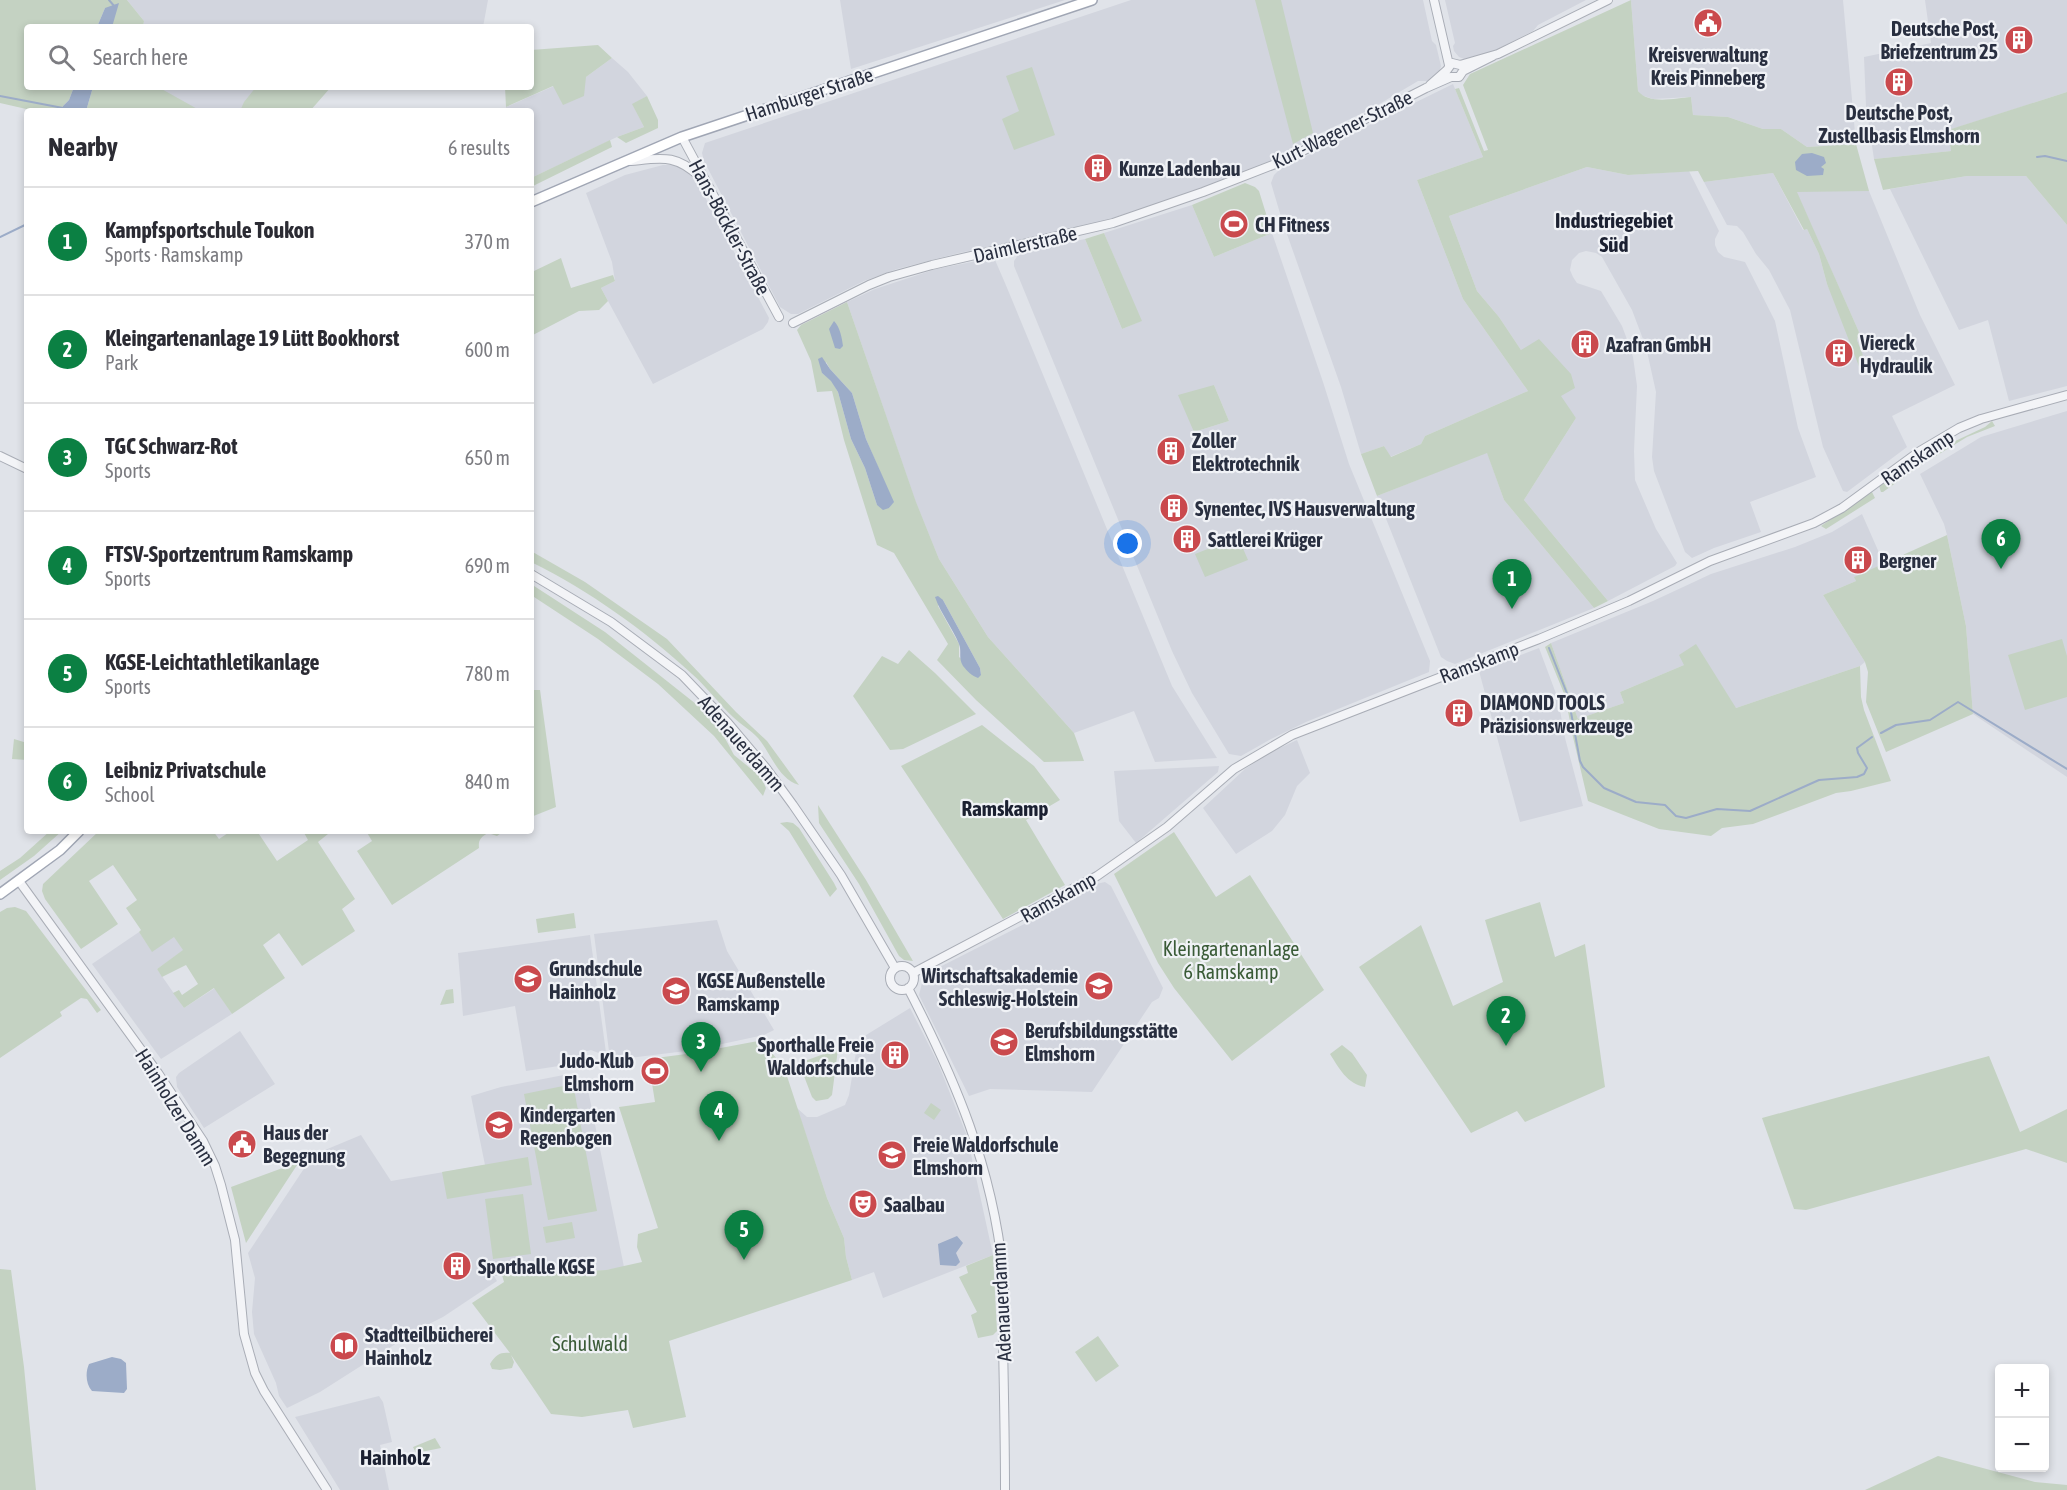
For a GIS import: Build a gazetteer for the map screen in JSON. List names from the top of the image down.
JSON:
{
  "streets": {
    "main road": ["Hamburger Straße"],
    "street": [
      "Kurt-Wagener-Straße",
      "Hans-Böckler-Straße",
      "Daimlerstraße",
      "Ramskamp",
      "Adenauerdamm",
      "Hainholzer Damm"
    ]
  },
  "crossings": [
    ["Hamburger Straße", "Hans-Böckler-Straße"],
    ["Kurt-Wagener-Straße", "Daimlerstraße"],
    ["Ramskamp", "Adenauerdamm"]
  ],
  "districts": ["Industriegebiet Süd", "Ramskamp", "Hainholz"],
  "parks": ["Kleingartenanlage 6 Ramskamp", "Schulwald"],
  "places": {
    "public building": ["Kreisverwaltung Kreis Pinneberg", "Haus der Begegnung"],
    "building": [
      "Deutsche Post, Briefzentrum 25",
      "Deutsche Post, Zustellbasis Elmshorn",
      "Kunze Ladenbau",
      "Azafran GmbH",
      "Viereck Hydraulik",
      "Zoller Elektrotechnik",
      "Synentec, IVS Hausverwaltung",
      "Sattlerei Krüger",
      "Bergner",
      "DIAMOND TOOLS Präzisionswerkzeuge",
      "Sporthalle Freie Waldorfschule",
      "Sporthalle KGSE"
    ],
    "sports": ["CH Fitness", "Judo-Klub Elmshorn"],
    "school or university": [
      "Grundschule Hainholz",
      "Wirtschaftsakademie Schleswig-Holstein",
      "KGSE Außenstelle Ramskamp",
      "Berufsbildungsstätte Elmshorn",
      "Kindergarten Regenbogen",
      "Freie Waldorfschule Elmshorn"
    ],
    "theatre": ["Saalbau"],
    "library": ["Stadtteilbücherei Hainholz"]
  },
  "page": {
    "search": "Search here",
    "heading": ["Nearby", "6 results"],
    "list": [
      {
        "mark": "1",
        "name": "Kampfsportschule Toukon",
        "note": "Sports · Ramskamp",
        "value": "370 m"
      },
      {
        "mark": "2",
        "name": "Kleingartenanlage 19 Lütt Bookhorst",
        "note": "Park",
        "value": "600 m"
      },
      {
        "mark": "3",
        "name": "TGC Schwarz-Rot",
        "note": "Sports",
        "value": "650 m"
      },
      {
        "mark": "4",
        "name": "FTSV-Sportzentrum Ramskamp",
        "note": "Sports",
        "value": "690 m"
      },
      {
        "mark": "5",
        "name": "KGSE-Leichtathletikanlage",
        "note": "Sports",
        "value": "780 m"
      },
      {
        "mark": "6",
        "name": "Leibniz Privatschule",
        "note": "School",
        "value": "840 m"
      }
    ],
    "pins": [
      "6",
      "1",
      "2",
      "3",
      "4",
      "5"
    ],
    "map_buttons": ["+", "−"]
  }
}
